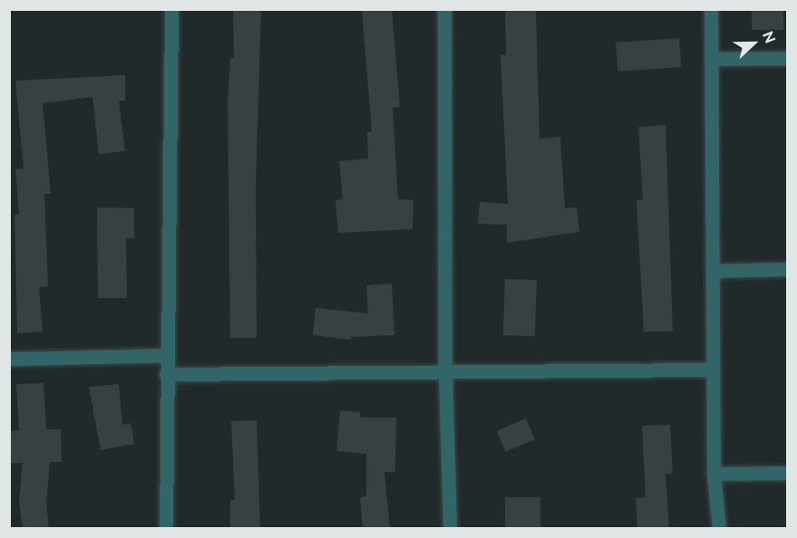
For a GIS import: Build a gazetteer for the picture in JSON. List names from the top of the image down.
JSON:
{
  "north": "right"
}
